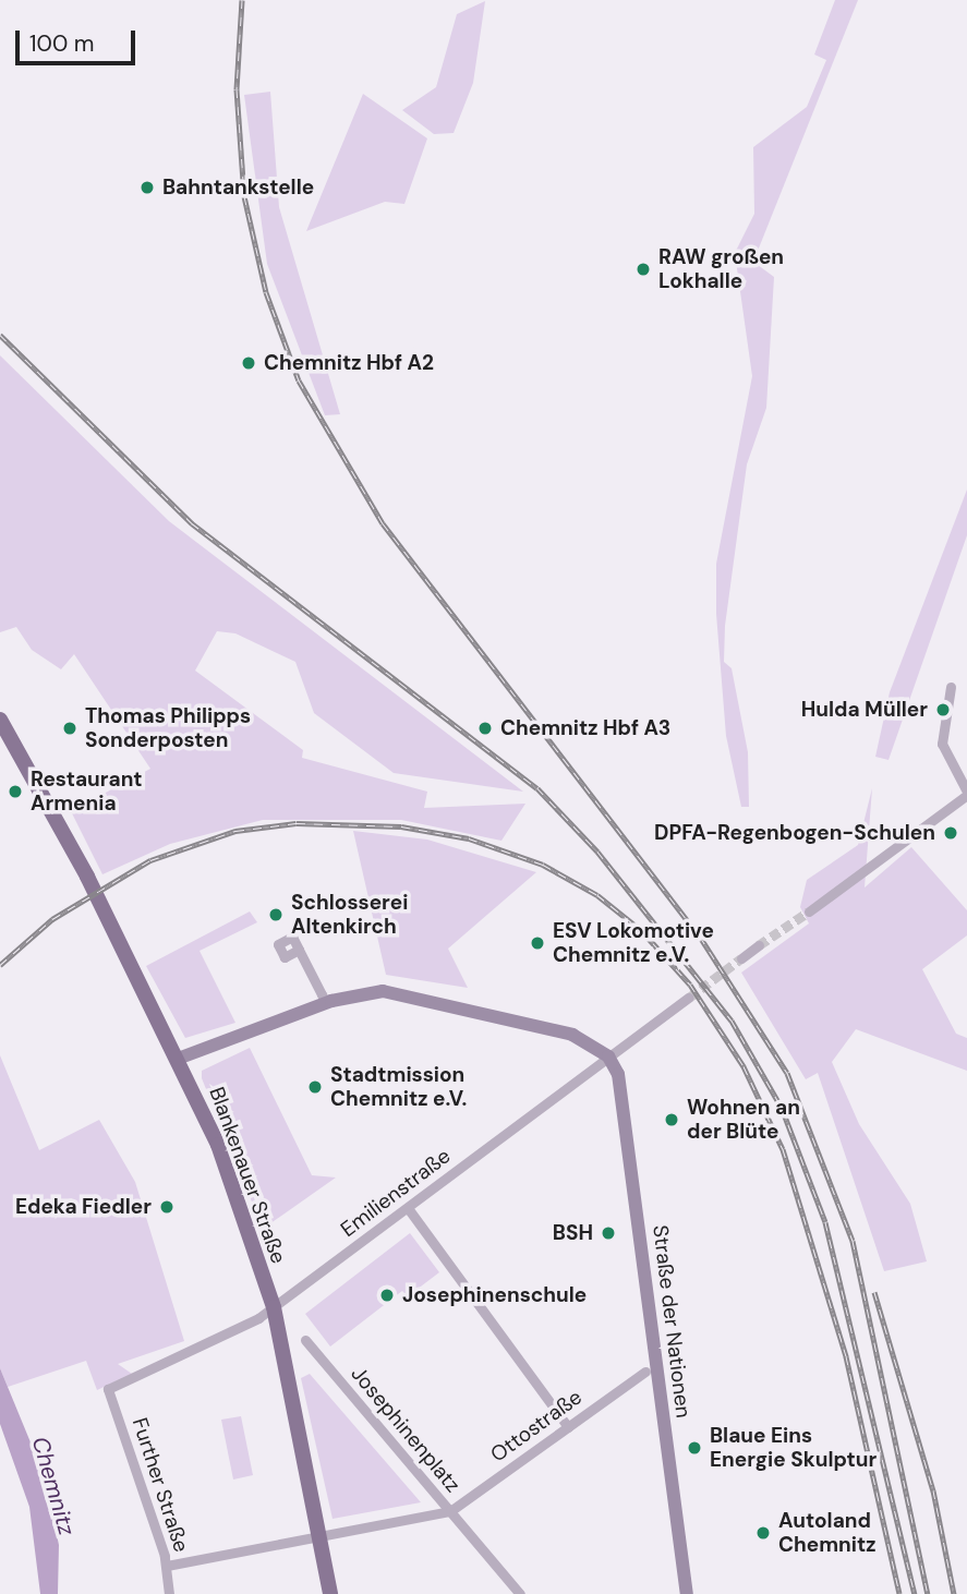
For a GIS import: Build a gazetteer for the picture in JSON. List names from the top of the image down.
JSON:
{
  "streets": {
    "main road": ["Blankenauer Straße", "Straße der Nationen"],
    "street": [
      "Emilienstraße",
      "Ottostraße",
      "Josephinenplatz",
      "Further Straße"
    ]
  },
  "crossings": [
    ["Blankenauer Straße", "Emilienstraße"],
    ["Blankenauer Straße", "Josephinenplatz"],
    ["Emilienstraße", "Straße der Nationen"],
    ["Emilienstraße", "Further Straße"],
    ["Ottostraße", "Josephinenplatz"],
    ["Josephinenplatz", "Further Straße"]
  ],
  "water": ["Chemnitz"],
  "places": [
    "Bahntankstelle",
    "RAW großen Lokhalle",
    "Chemnitz Hbf A2",
    "Hulda Müller",
    "Thomas Philipps Sonderposten",
    "Chemnitz Hbf A3",
    "Restaurant Armenia",
    "DPFA-Regenbogen-Schulen",
    "Schlosserei Altenkirch",
    "ESV Lokomotive Chemnitz e.V.",
    "Stadtmission Chemnitz e.V.",
    "Wohnen an der Blüte",
    "Edeka Fiedler",
    "BSH",
    "Josephinenschule",
    "Blaue Eins Energie Skulptur",
    "Autoland Chemnitz"
  ],
  "scale_bar": "100 m"
}
